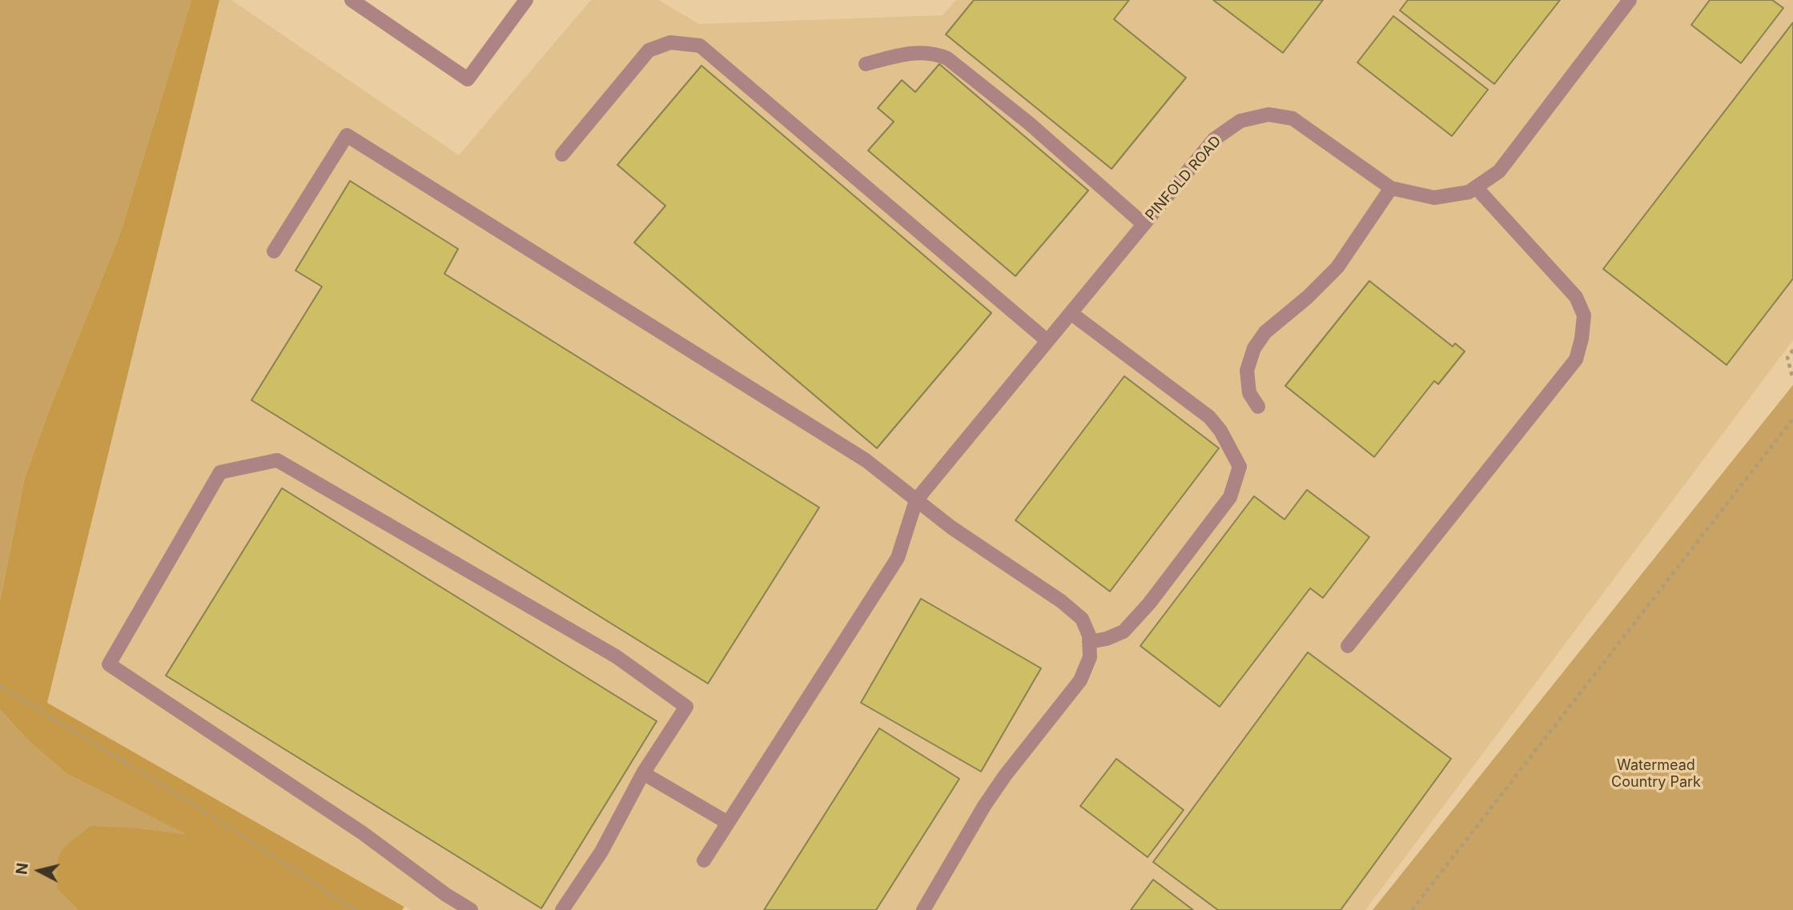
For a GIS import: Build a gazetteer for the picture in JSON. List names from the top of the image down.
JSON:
{
  "streets": {
    "street": ["PINFOLD ROAD"]
  },
  "parks": ["Watermead Country Park"],
  "north": "left"
}
